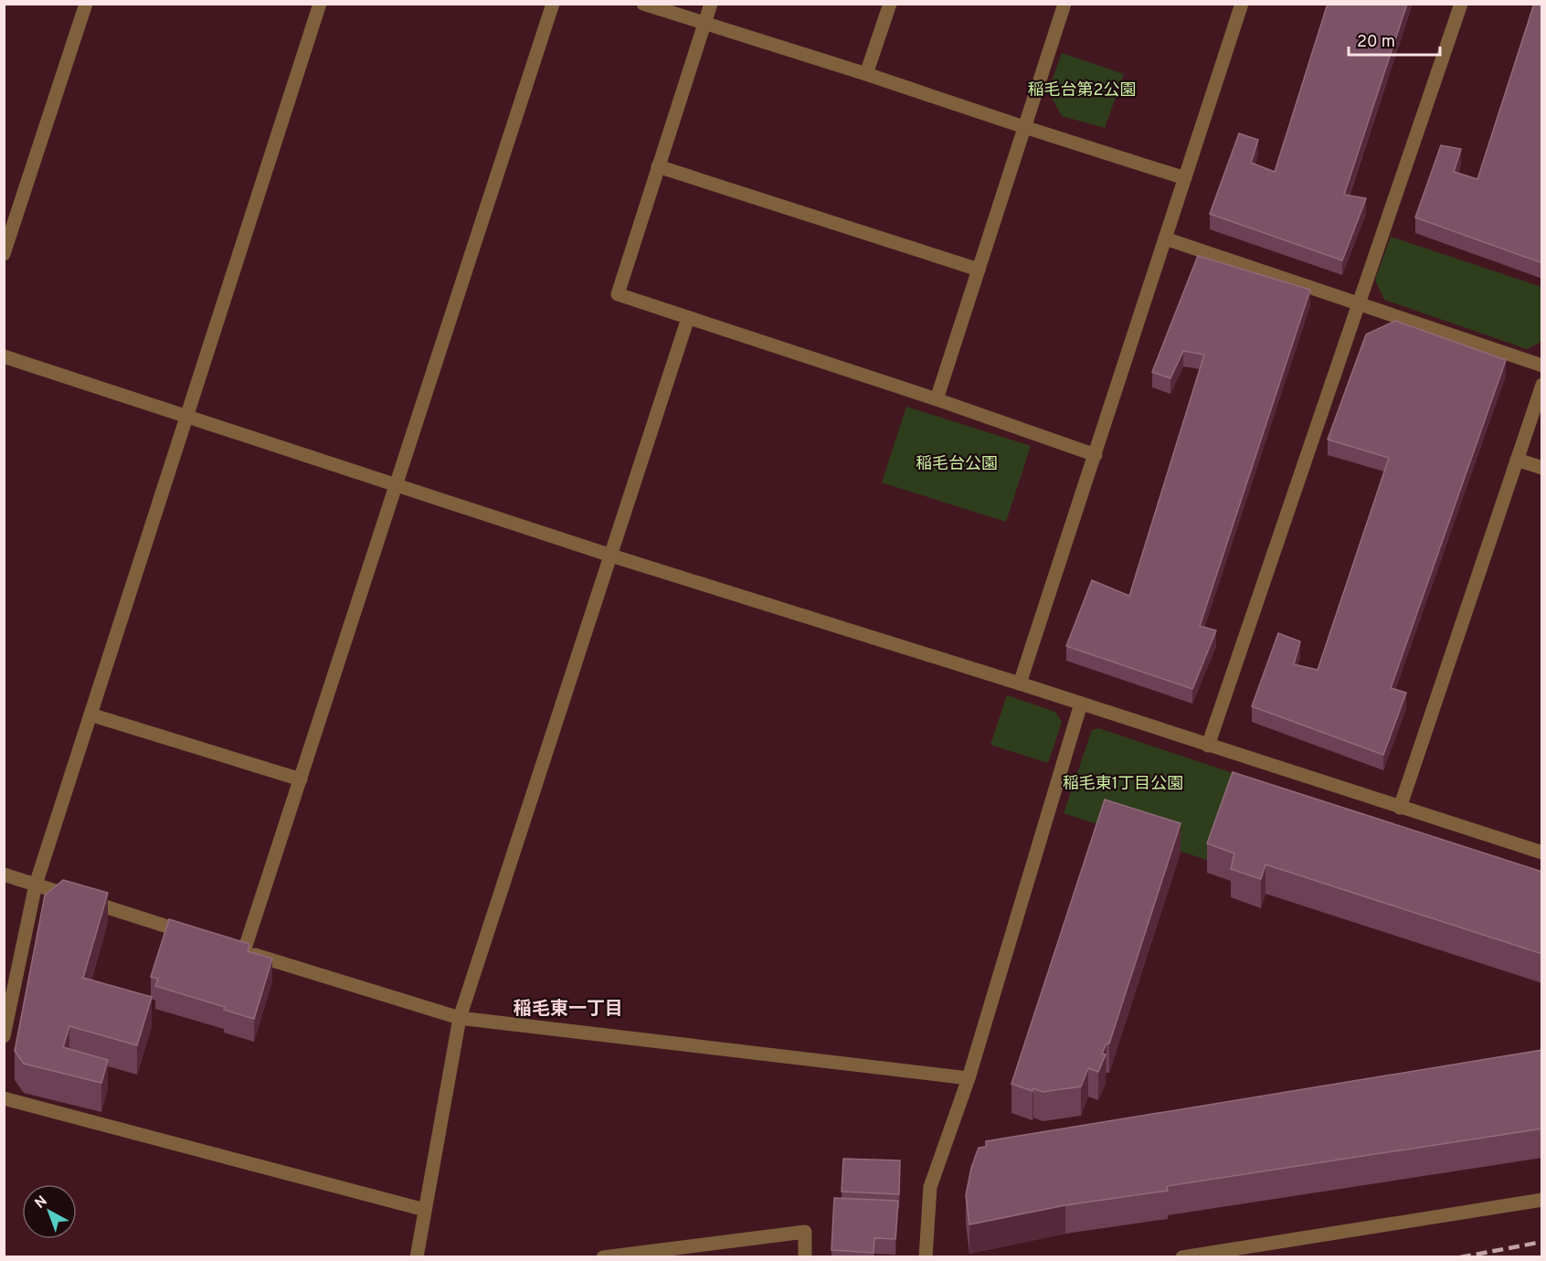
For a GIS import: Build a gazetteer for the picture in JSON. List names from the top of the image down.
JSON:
{
  "districts": ["稲毛東一丁目"],
  "parks": ["稲毛台第2公園", "稲毛台公園", "稲毛東1丁目公園"],
  "scale_bar": "20 m",
  "north": "top left"
}
